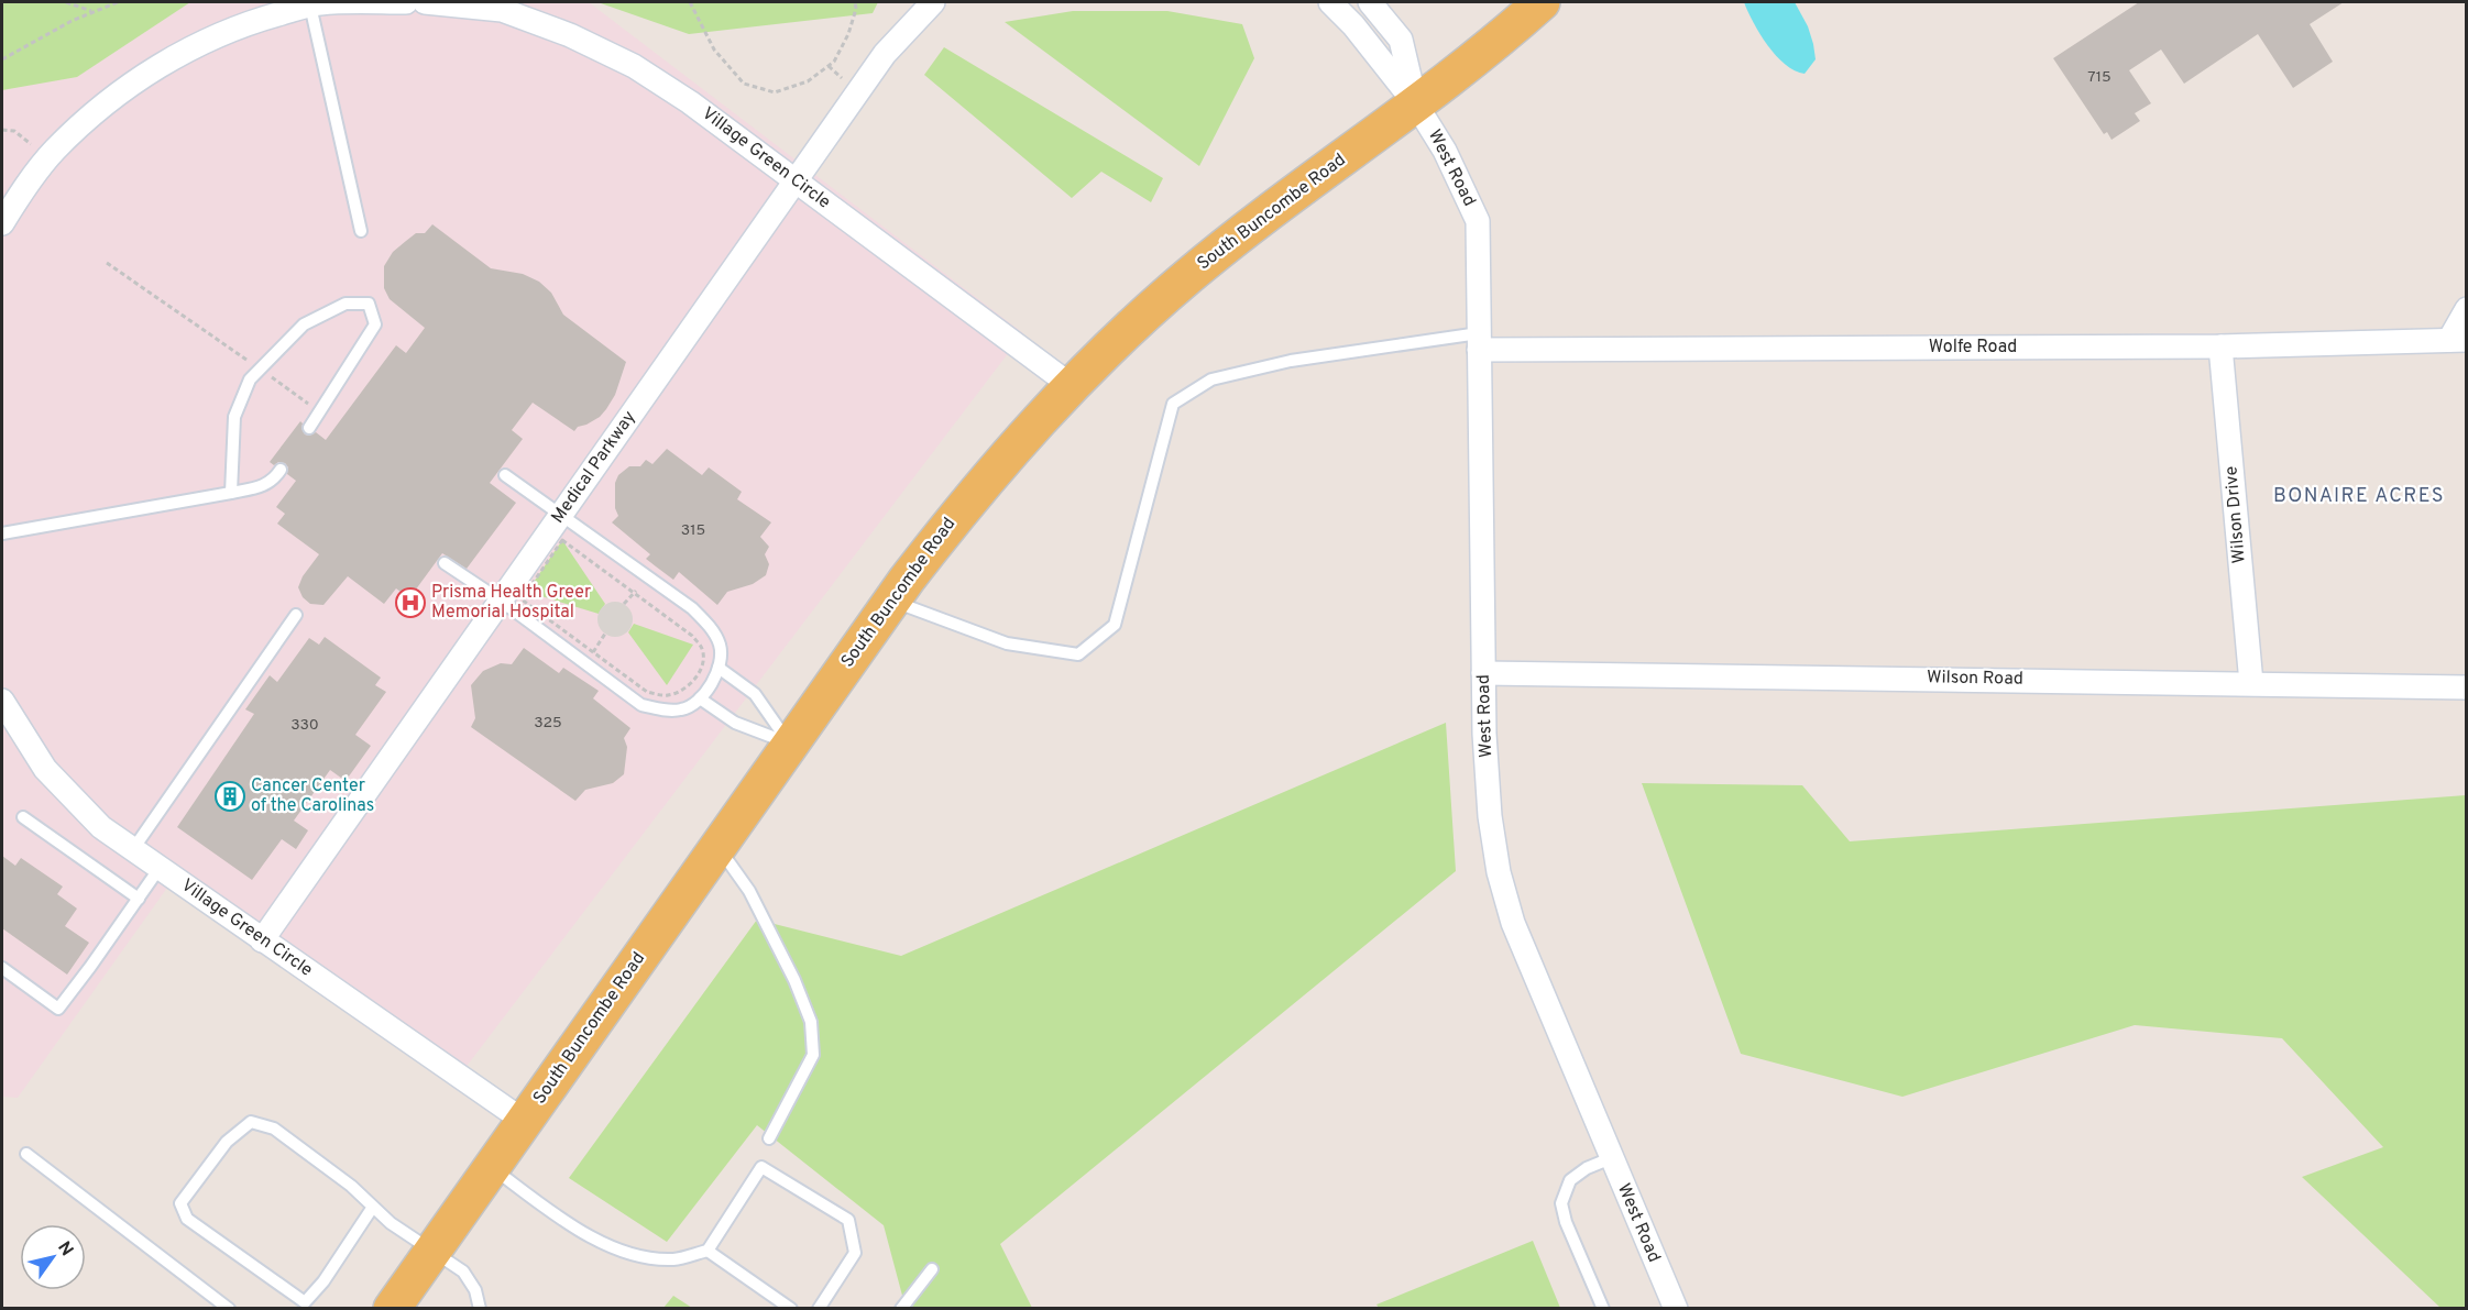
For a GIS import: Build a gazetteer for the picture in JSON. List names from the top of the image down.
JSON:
{
  "streets": {
    "main road": ["South Buncombe Road"],
    "street": [
      "Village Green Circle",
      "West Road",
      "Wolfe Road",
      "Medical Parkway",
      "Wilson Drive",
      "Wilson Road"
    ]
  },
  "crossings": [
    ["Village Green Circle", "South Buncombe Road"],
    ["Village Green Circle", "Medical Parkway"],
    ["West Road", "South Buncombe Road"],
    ["West Road", "Wolfe Road"],
    ["West Road", "Wilson Road"],
    ["Wolfe Road", "Wilson Drive"],
    ["Wilson Drive", "Wilson Road"]
  ],
  "districts": ["BONAIRE ACRES"],
  "places": {
    "hospital": ["Prisma Health Greer Memorial Hospital"],
    "building": ["Cancer Center of the Carolinas"]
  },
  "house_numbers": [
    "715",
    "315",
    "325",
    "330"
  ],
  "north": "top right"
}
